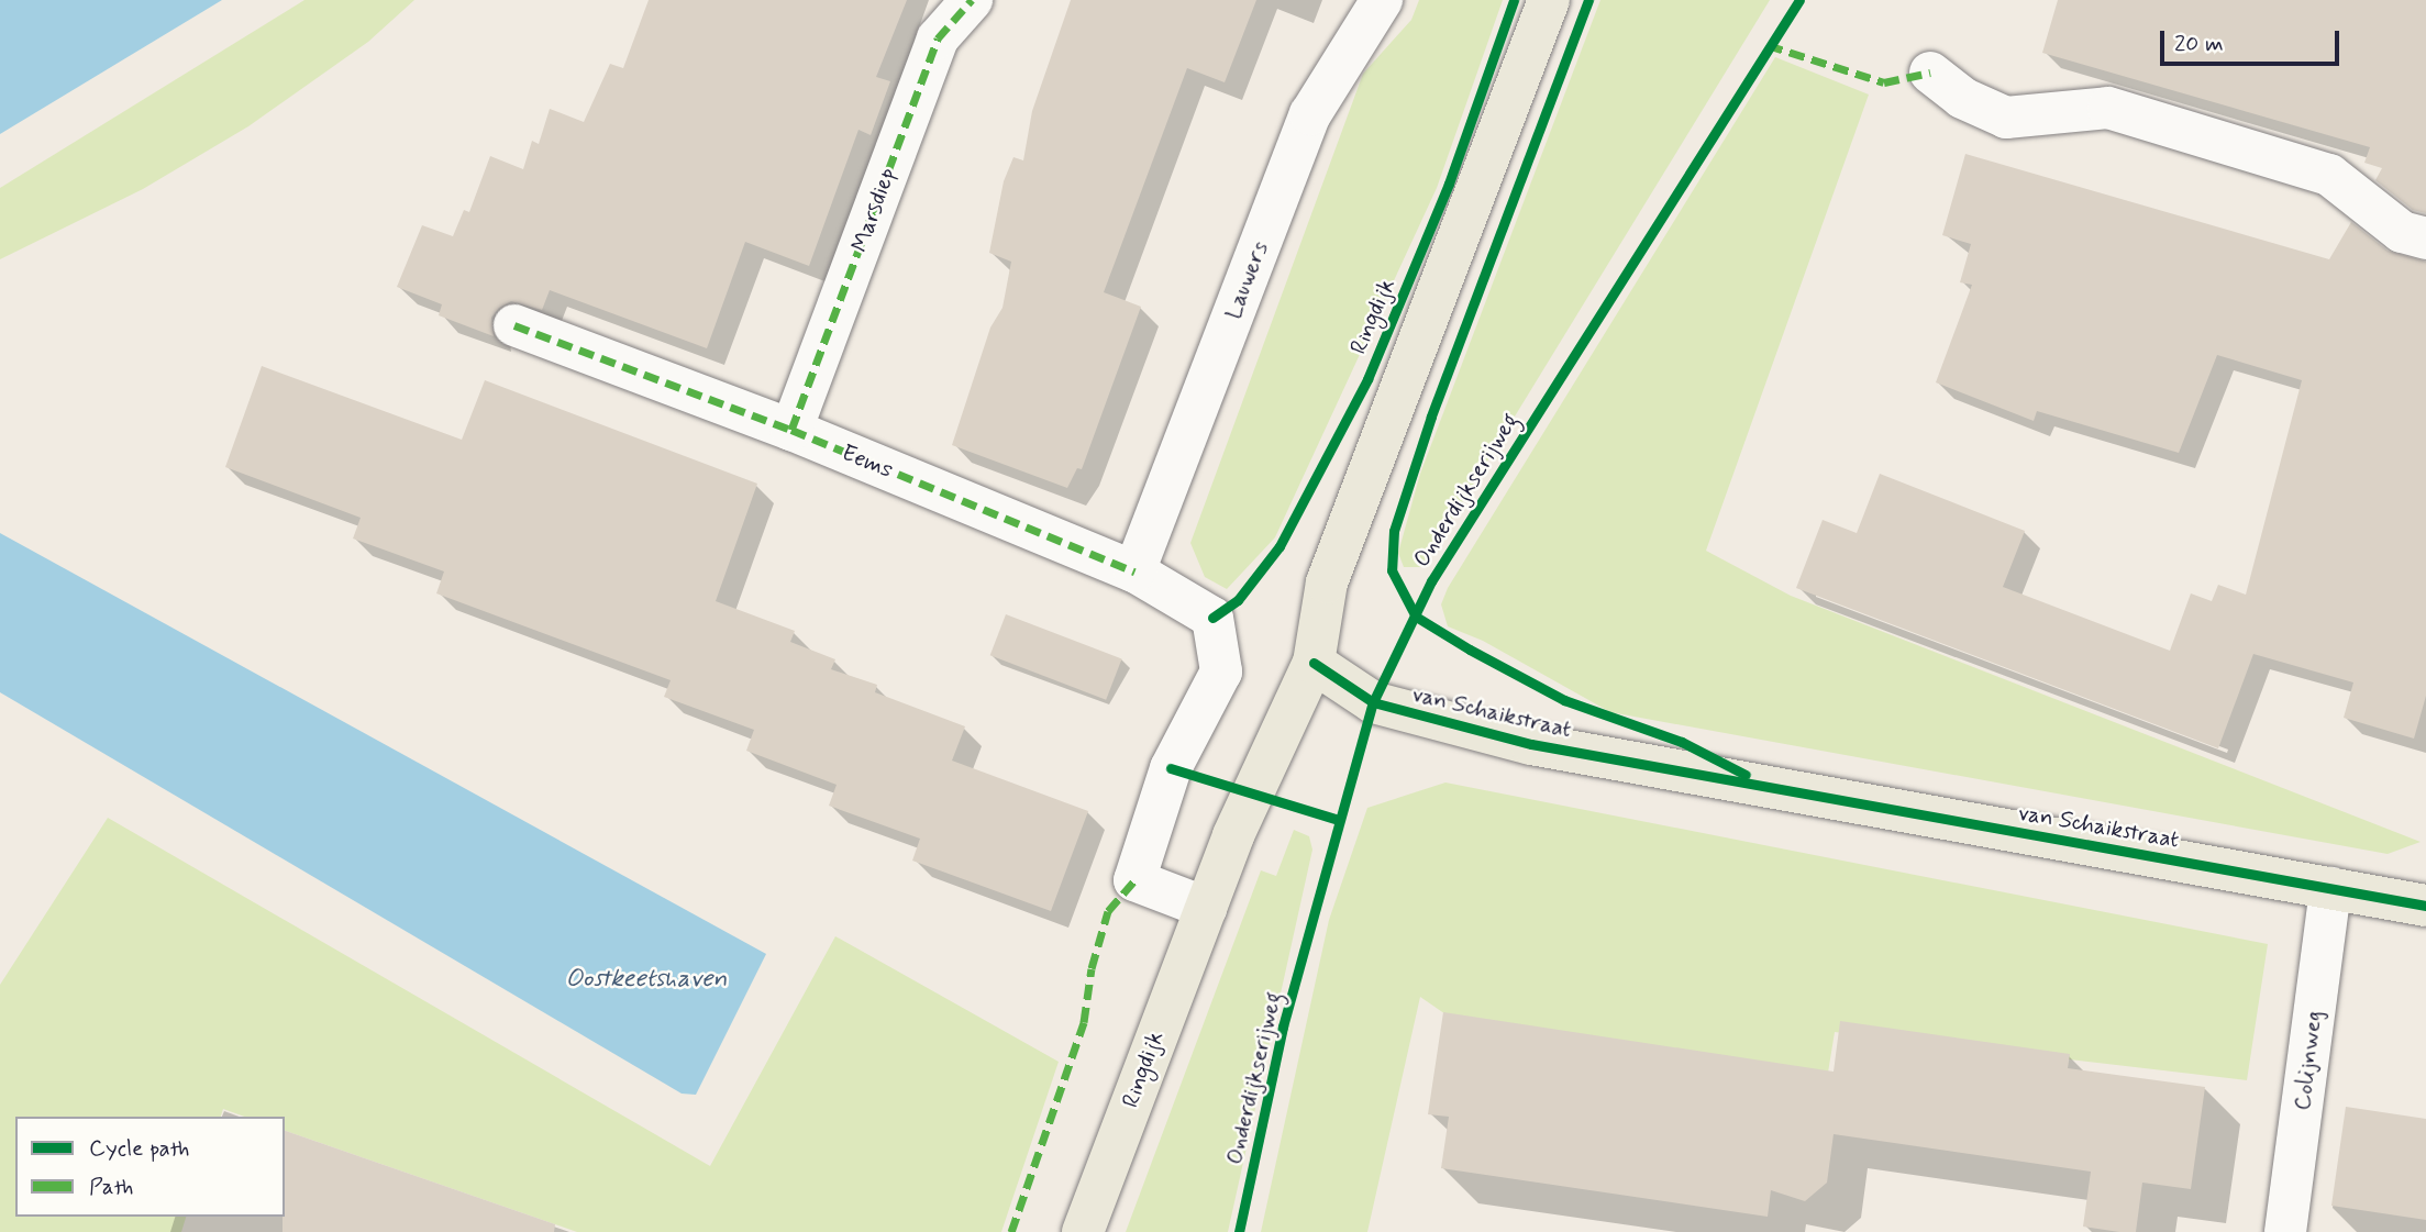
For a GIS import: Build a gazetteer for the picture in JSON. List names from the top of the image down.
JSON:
{
  "streets": {
    "main road": ["Ringdijk", "van Schaikstraat"],
    "street": [
      "Marsdiep",
      "Lauwers",
      "Eems",
      "Colijnweg"
    ],
    "cycle path": ["Onderdijkserijweg"]
  },
  "crossings": [
    ["Marsdiep", "Eems"],
    ["Lauwers", "Eems"],
    ["Ringdijk", "Eems"],
    ["Ringdijk", "van Schaikstraat"],
    ["van Schaikstraat", "Colijnweg"]
  ],
  "water": ["Oostkeetshaven"],
  "legend": ["Cycle path", "Path"],
  "scale_bar": "20 m"
}
